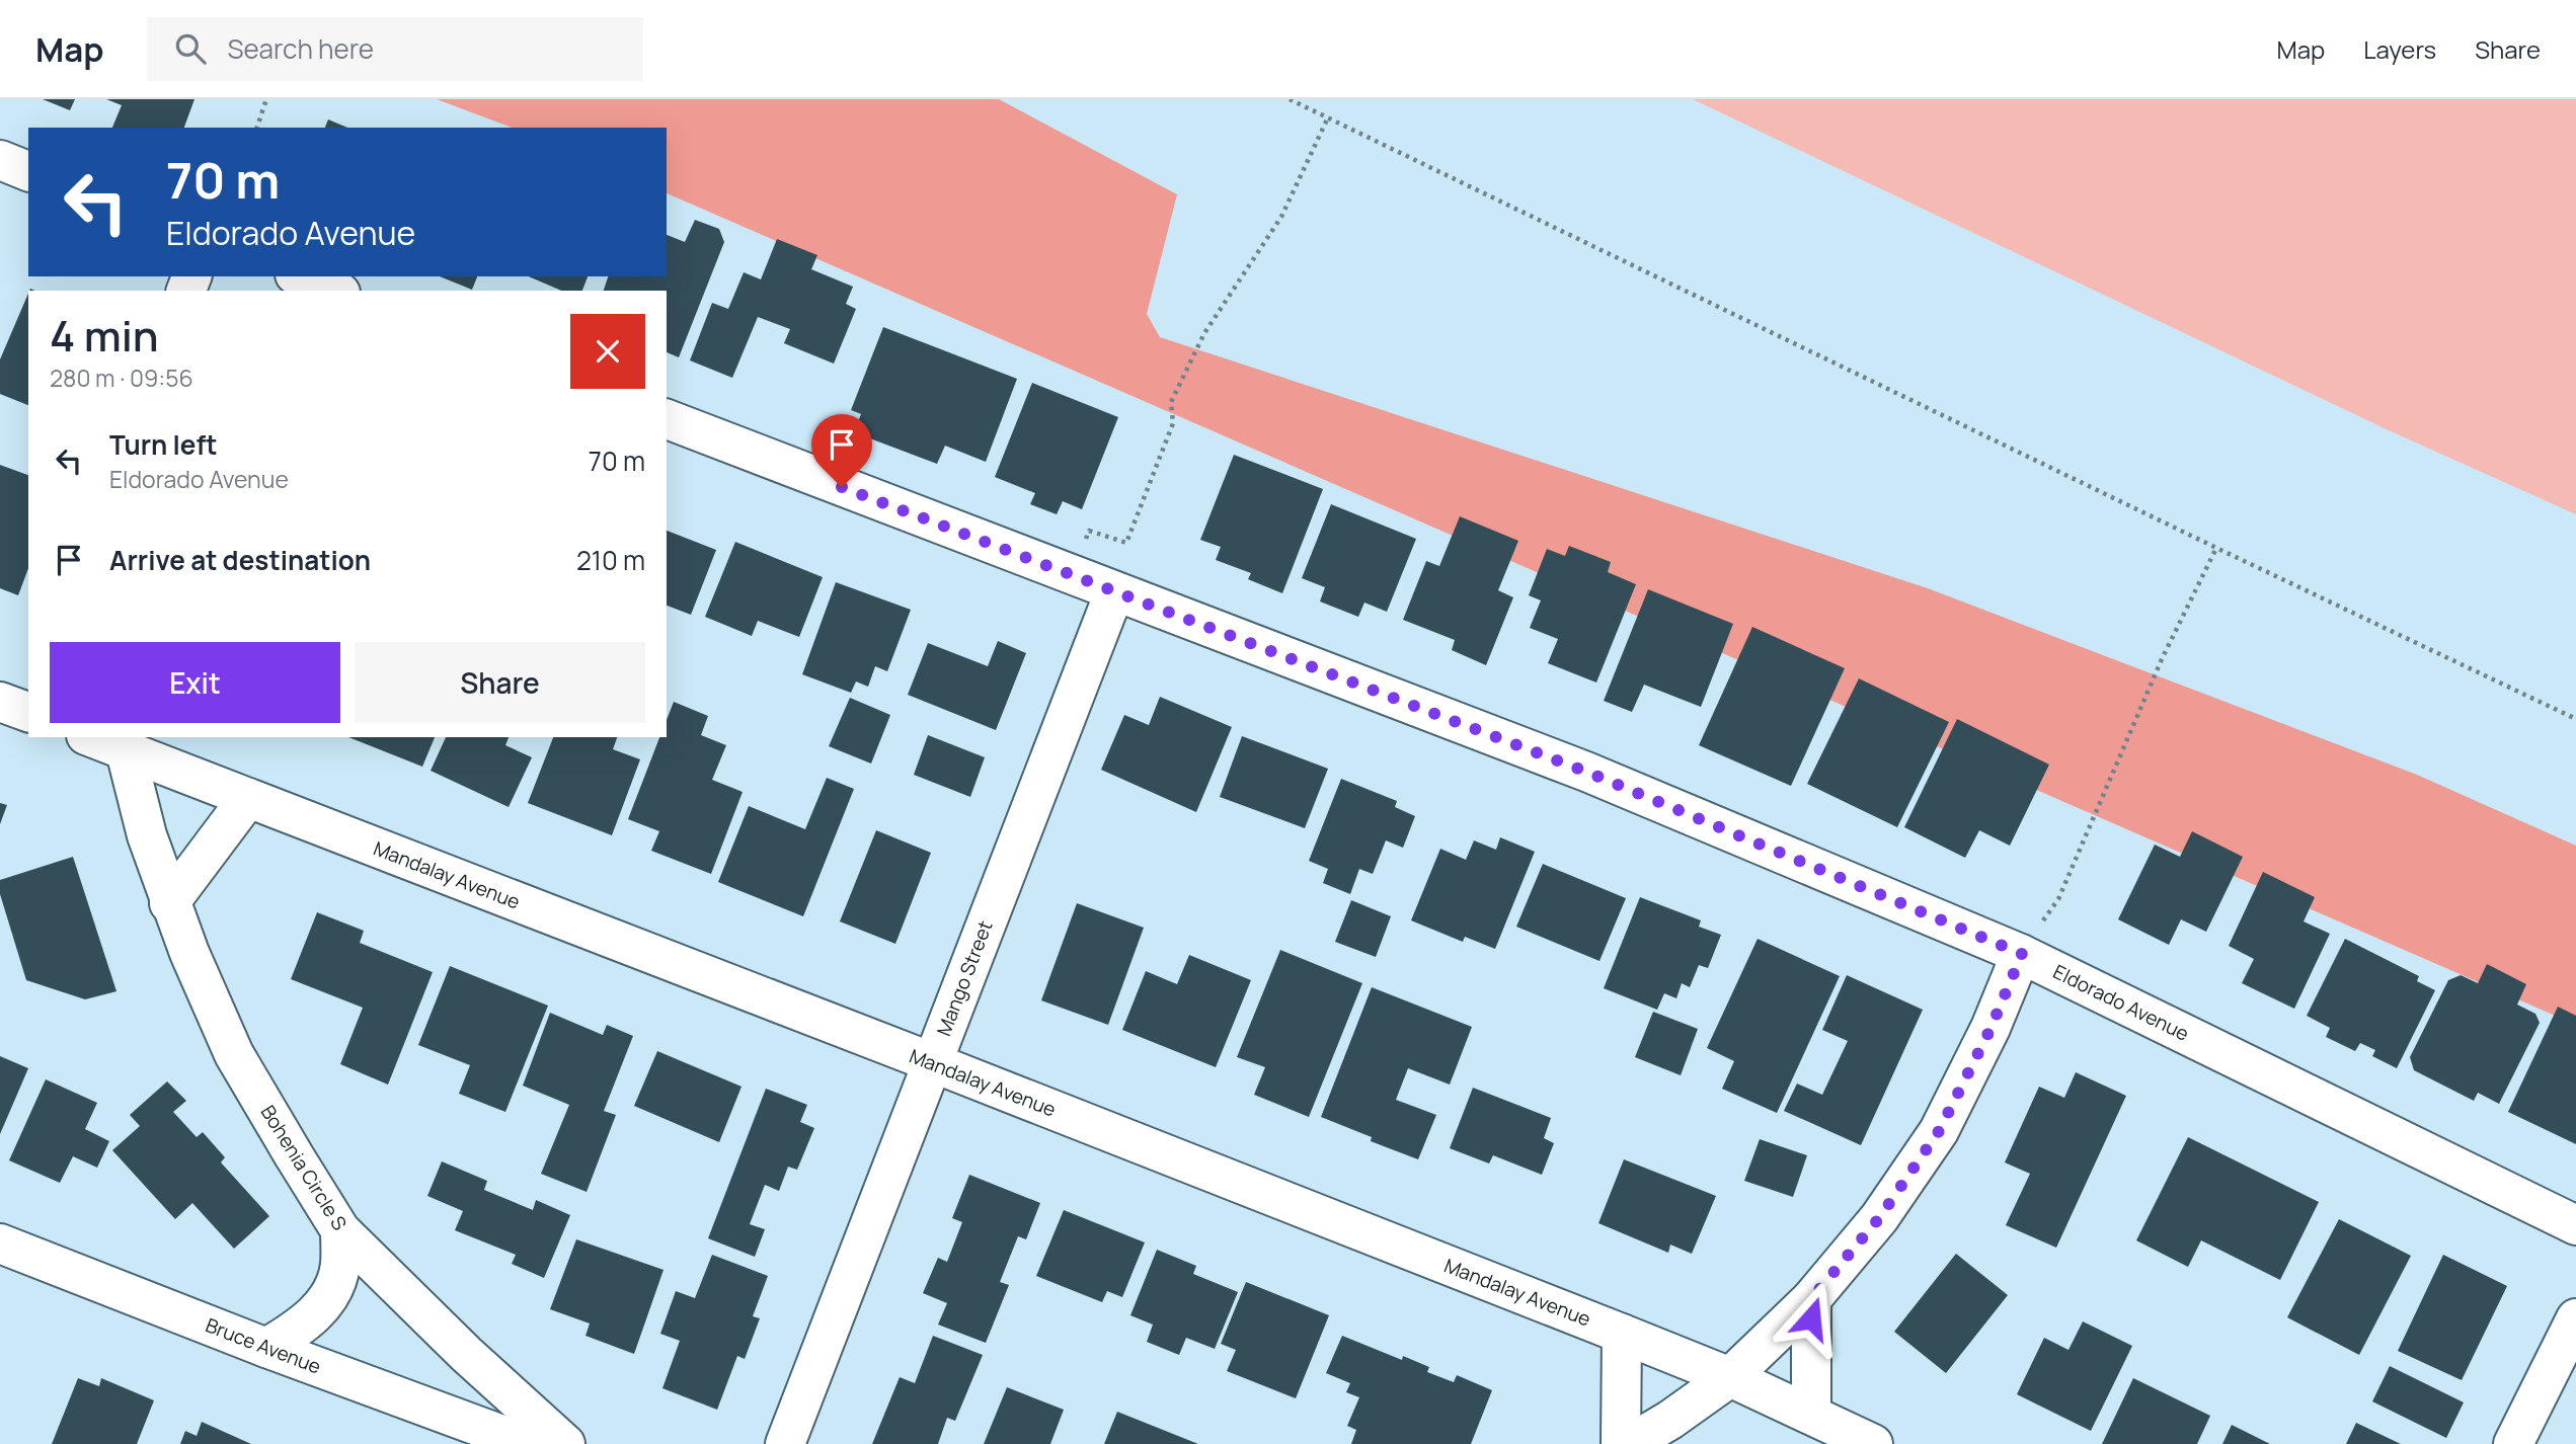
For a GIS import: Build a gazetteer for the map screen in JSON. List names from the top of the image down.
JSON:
{
  "streets": {
    "street": [
      "Mandalay Avenue",
      "Mango Street",
      "Eldorado Avenue",
      "Bohenia Circle S",
      "Bruce Avenue"
    ]
  },
  "crossings": [
    ["Mandalay Avenue", "Mango Street"],
    ["Mandalay Avenue", "Bohenia Circle S"],
    ["Mango Street", "Eldorado Avenue"]
  ],
  "page": {
    "header": "Map",
    "search": "Search here",
    "nav": ["Map", "Layers", "Share"],
    "turn": ["70 m", "Eldorado Avenue"],
    "heading": ["4 min", "280 m · 09:56"],
    "list": [
      {
        "name": "Turn left",
        "note": "Eldorado Avenue",
        "value": "70 m"
      },
      {
        "name": "Arrive at destination",
        "value": "210 m"
      }
    ],
    "buttons": ["Exit", "Share"]
  }
}
